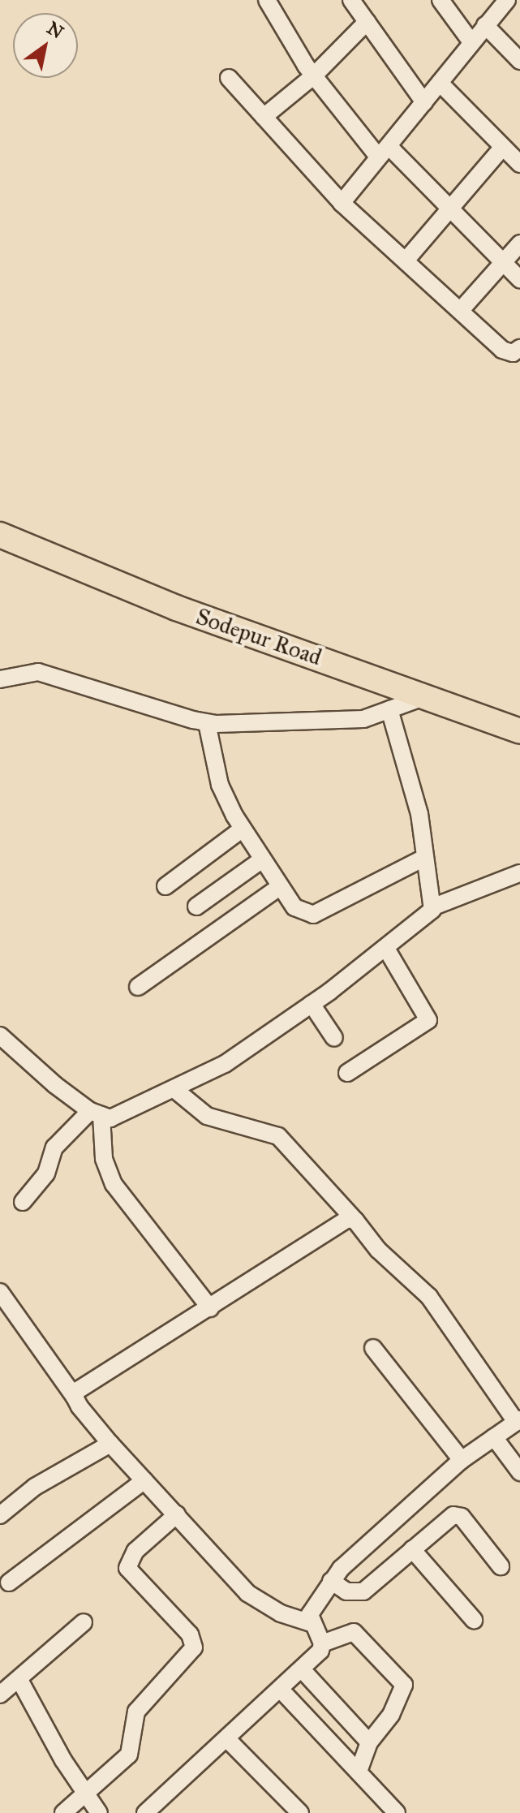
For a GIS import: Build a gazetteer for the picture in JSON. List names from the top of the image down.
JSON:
{
  "streets": {
    "main road": ["Sodepur Road"]
  },
  "north": "top right"
}
